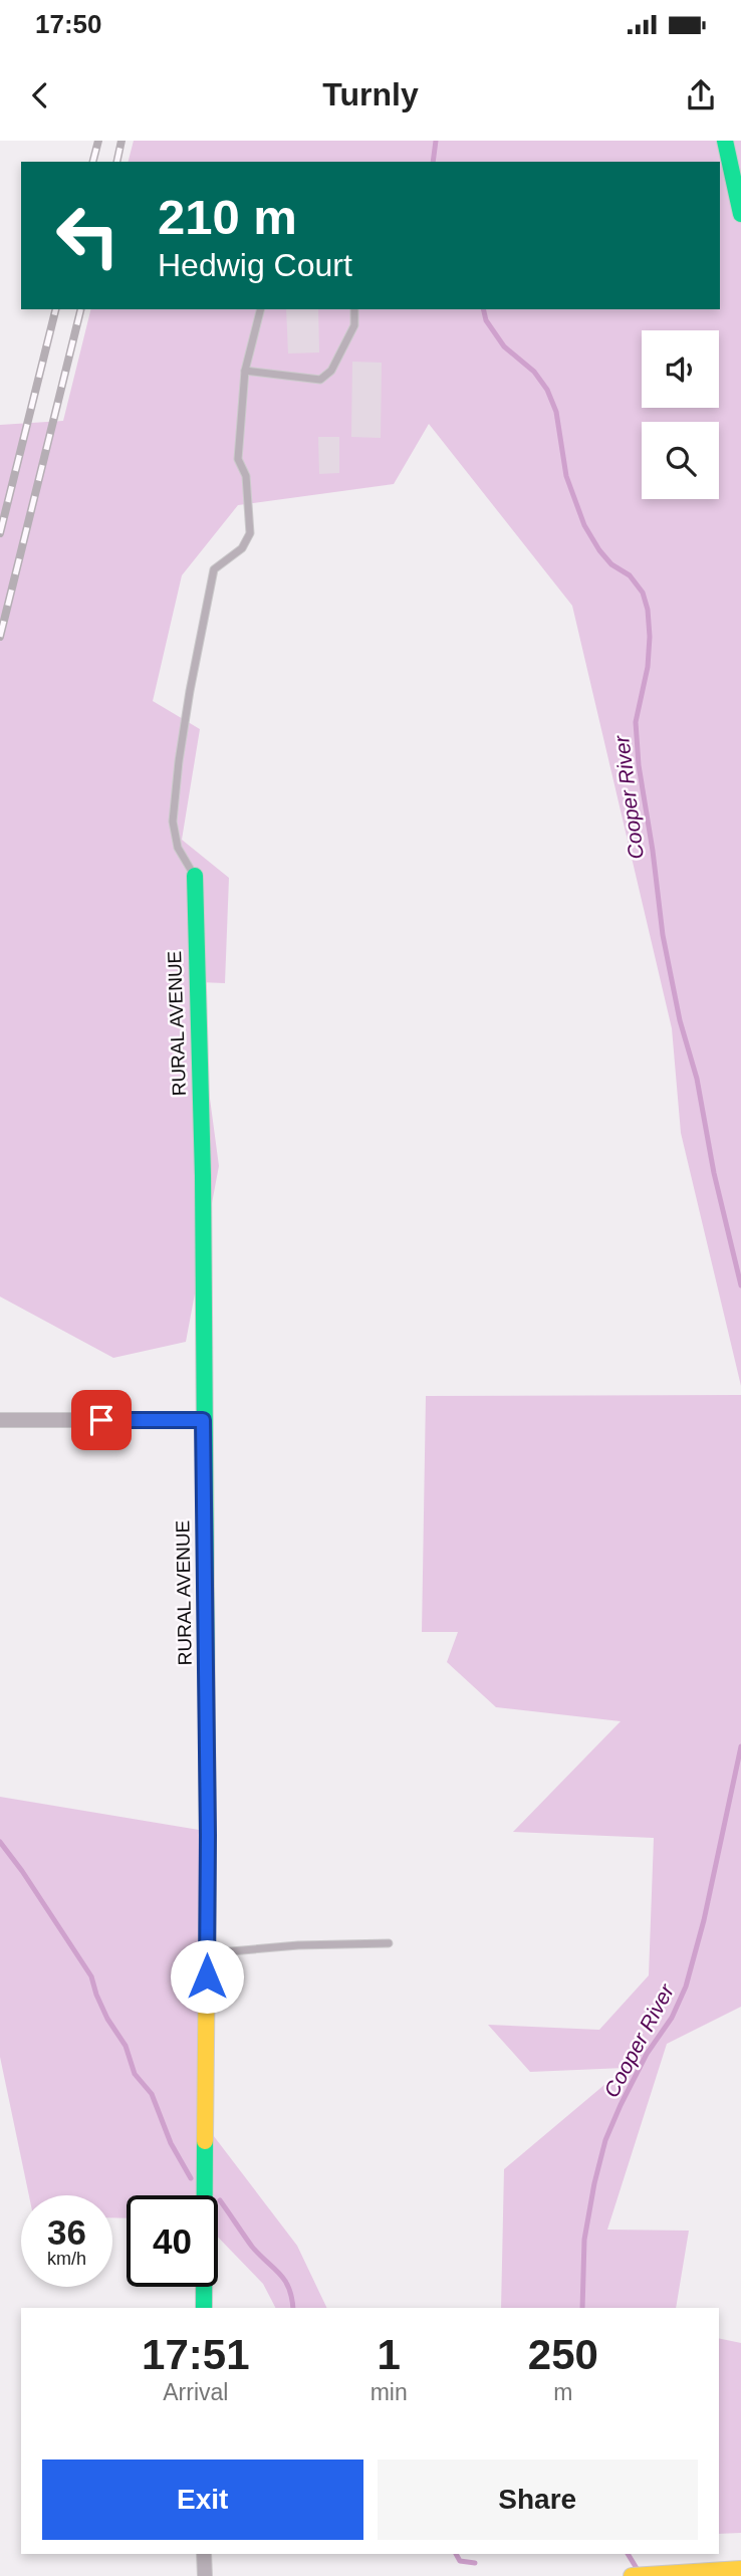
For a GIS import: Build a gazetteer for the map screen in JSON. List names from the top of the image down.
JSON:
{
  "streets": {
    "street": ["RURAL AVENUE"]
  },
  "water": ["Cooper River"],
  "page": {
    "status": "17:50",
    "header": "Turnly",
    "turn": ["210 m", "Hedwig Court"],
    "speed": "36 km/h",
    "limit": "40",
    "eta": [
      "17:51",
      "Arrival",
      "1",
      "min",
      "250",
      "m"
    ],
    "buttons": ["Exit", "Share"]
  }
}
